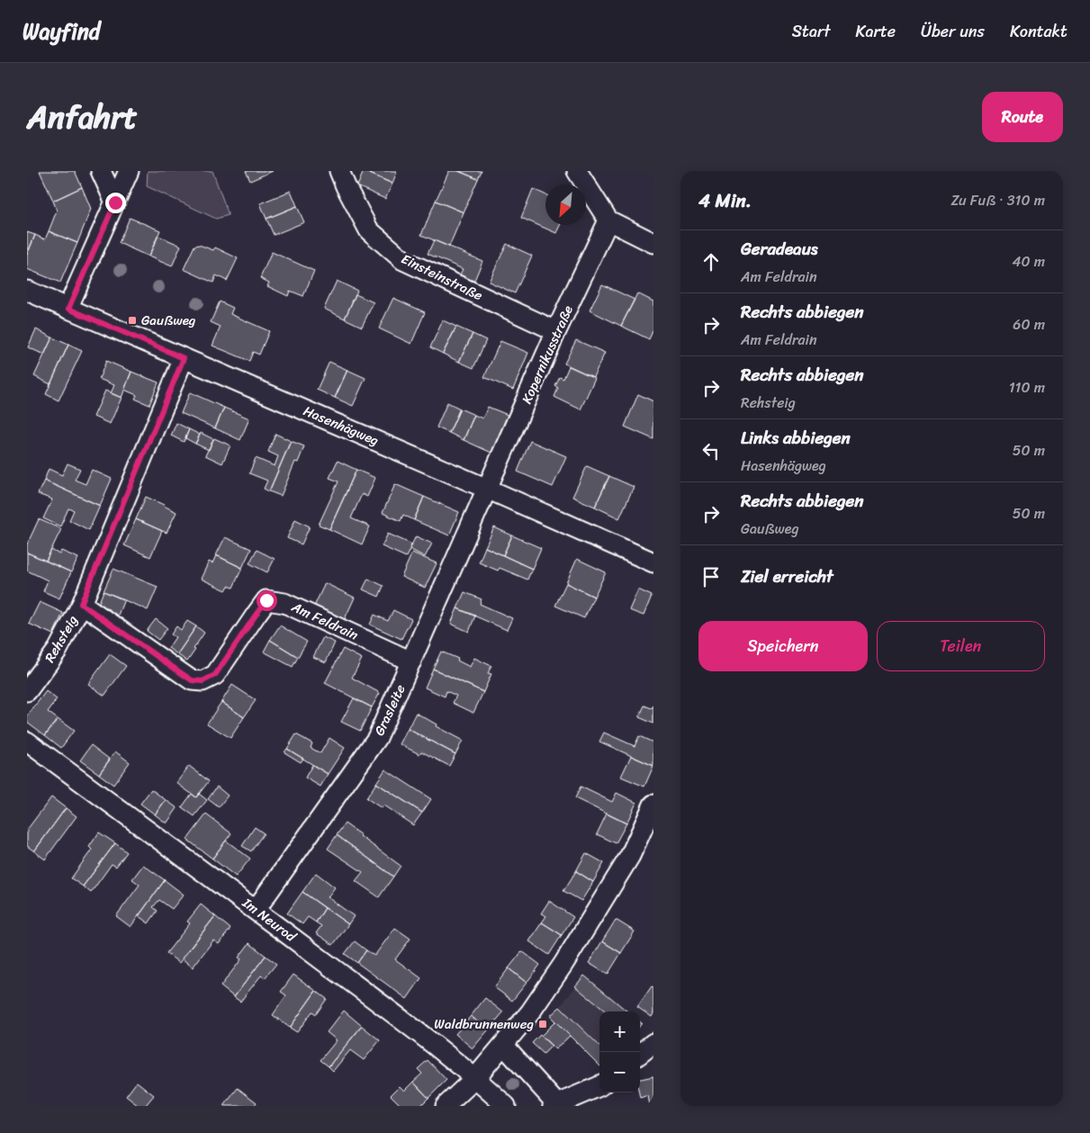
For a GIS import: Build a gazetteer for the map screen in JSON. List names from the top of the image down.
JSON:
{
  "streets": {
    "street": [
      "Einsteinstraße",
      "Kopernikusstraße",
      "Hasenhägweg",
      "Am Feldrain",
      "Rehsteig",
      "Grasleite",
      "Im Neurod"
    ]
  },
  "crossings": [
    ["Einsteinstraße", "Kopernikusstraße"],
    ["Kopernikusstraße", "Hasenhägweg"],
    ["Kopernikusstraße", "Grasleite"],
    ["Hasenhägweg", "Rehsteig"],
    ["Hasenhägweg", "Grasleite"],
    ["Am Feldrain", "Rehsteig"],
    ["Am Feldrain", "Grasleite"],
    ["Grasleite", "Im Neurod"]
  ],
  "places": {
    "transit": ["Gaußweg", "Waldbrunnenweg"]
  },
  "north": "bottom left",
  "page": {
    "header": "Wayfind",
    "nav": [
      "Start",
      "Karte",
      "Über uns",
      "Kontakt"
    ],
    "title": "Anfahrt",
    "buttons": [
      "Route",
      ["Speichern", "Teilen"]
    ],
    "heading": ["4 Min.", "Zu Fuß · 310 m"],
    "list": [
      ["Geradeaus", "Am Feldrain", "40 m"],
      ["Rechts abbiegen", "Am Feldrain", "60 m"],
      ["Rechts abbiegen", "Rehsteig", "110 m"],
      ["Links abbiegen", "Hasenhägweg", "50 m"],
      ["Rechts abbiegen", "Gaußweg", "50 m"],
      "Ziel erreicht"
    ],
    "map_buttons": ["+", "−"]
  }
}
